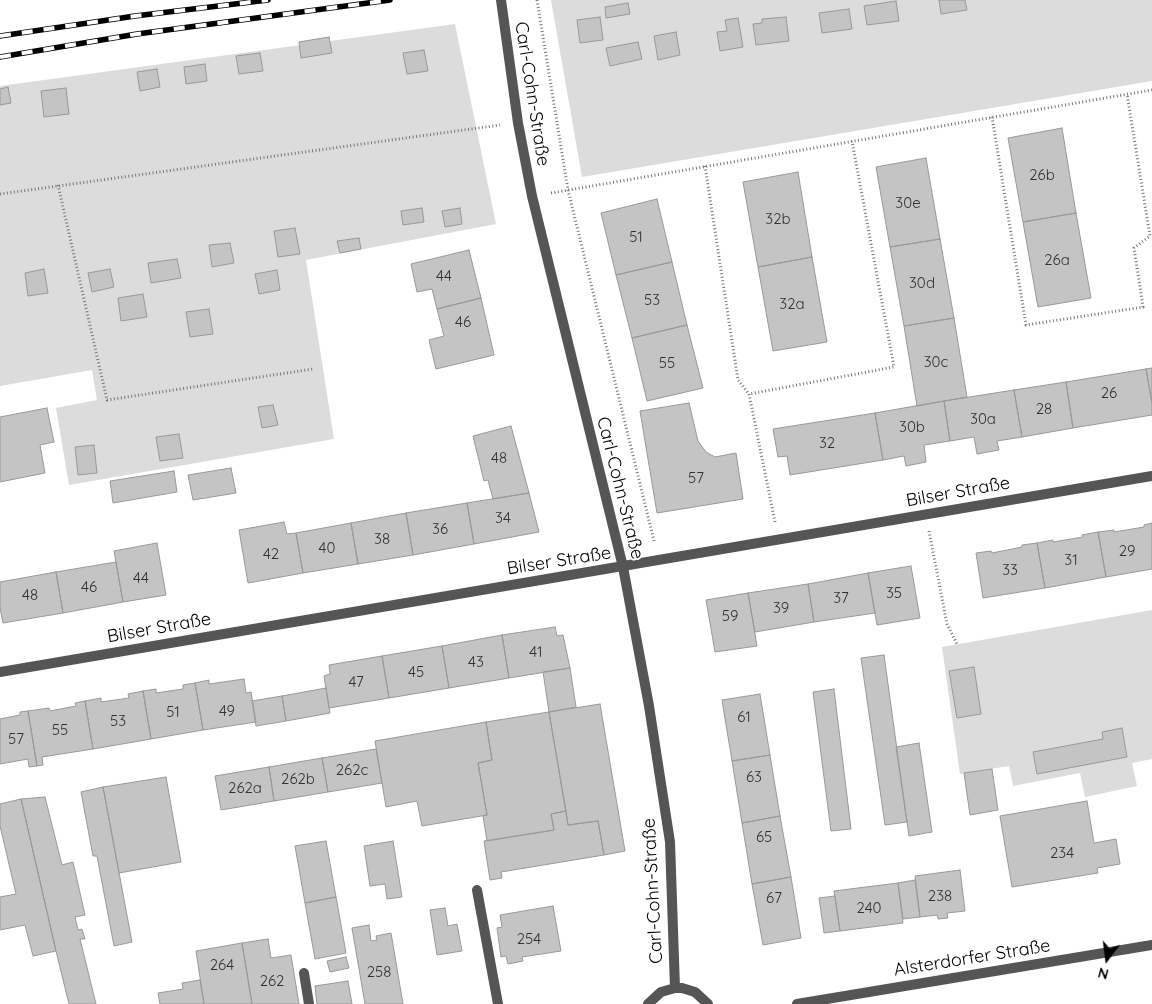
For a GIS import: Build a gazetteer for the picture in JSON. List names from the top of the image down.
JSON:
{
  "streets": {
    "street": ["Carl-Cohn-Straße", "Bilser Straße", "Alsterdorfer Straße"]
  },
  "crossings": [
    ["Carl-Cohn-Straße", "Bilser Straße"]
  ],
  "house_numbers": [
    "26b",
    "30e",
    "32b",
    "51",
    "26a",
    "44",
    "30d",
    "53",
    "32a",
    "46",
    "30c",
    "55",
    "26",
    "28",
    "30a",
    "30b",
    "32",
    "48",
    "57",
    "34",
    "36",
    "38",
    "40",
    "29",
    "42",
    "31",
    "33",
    "44",
    "46",
    "35",
    "48",
    "37",
    "39",
    "59",
    "41",
    "43",
    "45",
    "47",
    "49",
    "51",
    "61",
    "53",
    "55",
    "57",
    "262c",
    "63",
    "262b",
    "262a",
    "65",
    "234",
    "238",
    "67",
    "240",
    "254",
    "264",
    "258",
    "262"
  ],
  "north": "bottom"
}
